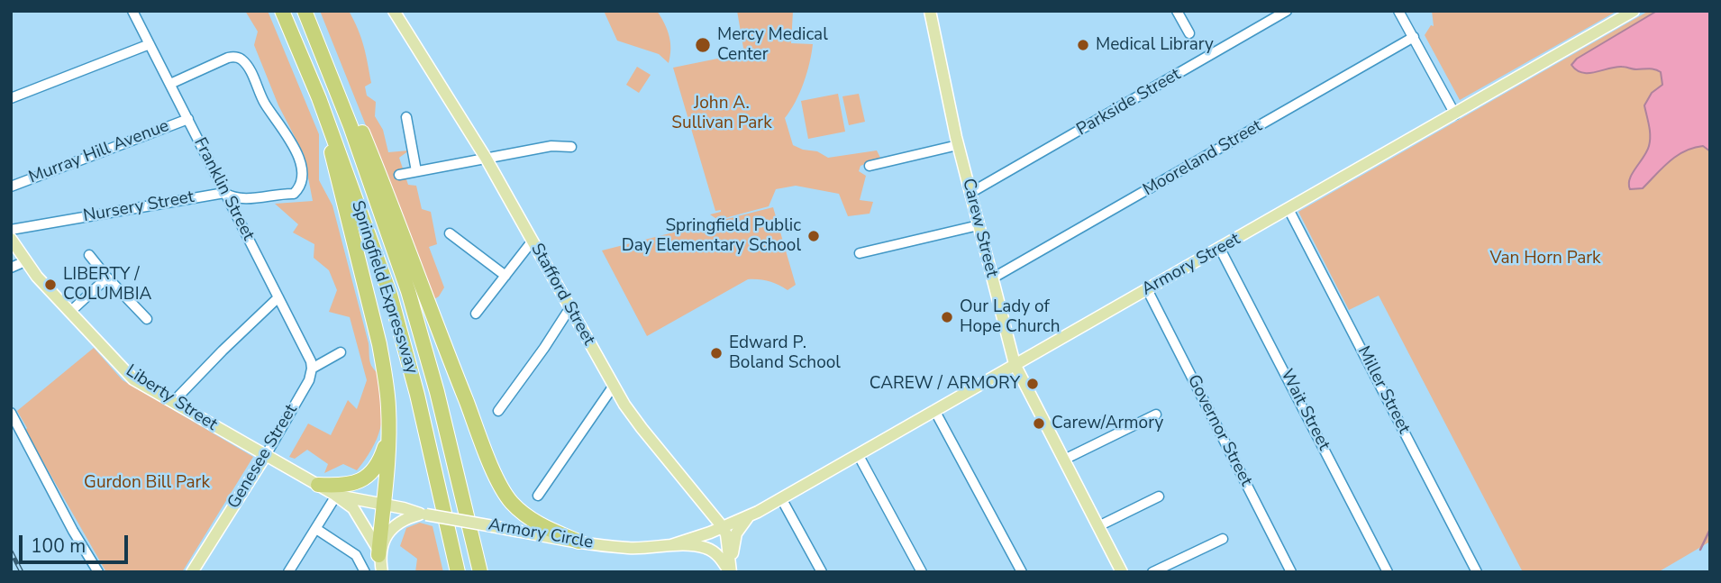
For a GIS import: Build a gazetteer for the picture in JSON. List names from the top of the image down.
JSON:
{
  "streets": {
    "highway": ["Springfield Expressway"],
    "main road": [
      "Carew Street",
      "Armory Street",
      "Stafford Street",
      "Liberty Street",
      "Genesee Street",
      "Armory Circle"
    ],
    "street": [
      "Parkside Street",
      "Murray Hill Avenue",
      "Mooreland Street",
      "Franklin Street",
      "Nursery Street",
      "Miller Street",
      "Wait Street",
      "Governor Street"
    ]
  },
  "crossings": [
    ["Parkside Street", "Carew Street"],
    ["Murray Hill Avenue", "Franklin Street"],
    ["Mooreland Street", "Carew Street"],
    ["Franklin Street", "Nursery Street"],
    ["Franklin Street", "Genesee Street"],
    ["Carew Street", "Armory Street"],
    ["Armory Street", "Stafford Street"],
    ["Armory Street", "Miller Street"],
    ["Armory Street", "Wait Street"],
    ["Armory Street", "Governor Street"],
    ["Armory Street", "Armory Circle"],
    ["Stafford Street", "Armory Circle"],
    ["Liberty Street", "Genesee Street"],
    ["Liberty Street", "Armory Circle"]
  ],
  "parks": ["John A. Sullivan Park", "Van Horn Park", "Gurdon Bill Park"],
  "places": [
    "Mercy Medical Center",
    "Medical Library",
    "Springfield Public Day Elementary School",
    "LIBERTY / COLUMBIA",
    "Our Lady of Hope Church",
    "Edward P. Boland School",
    "CAREW / ARMORY",
    "Carew/Armory"
  ],
  "scale_bar": "100 m"
}
